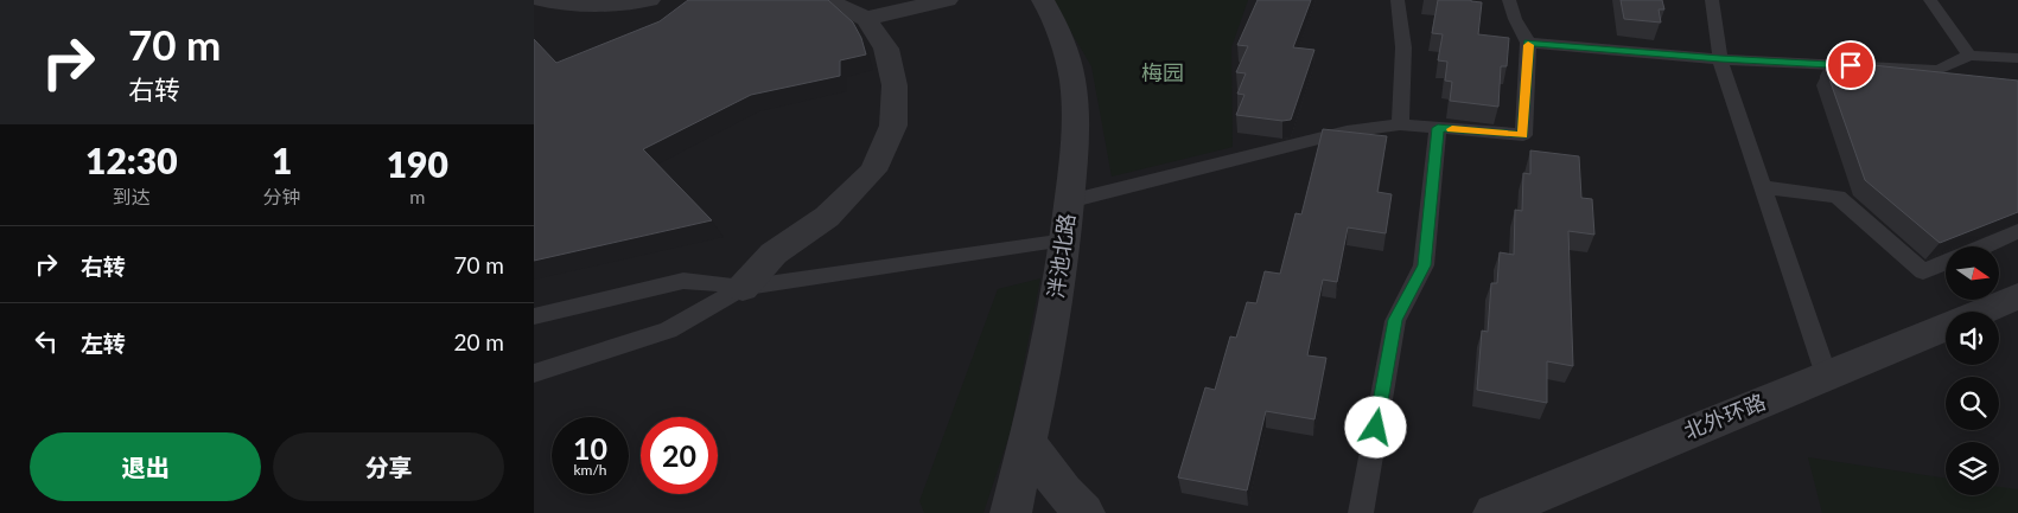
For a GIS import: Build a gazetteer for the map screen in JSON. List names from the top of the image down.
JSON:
{
  "streets": {
    "street": ["泮池北路", "北外环路"]
  },
  "parks": ["梅园"],
  "north": "right",
  "page": {
    "turn": ["70 m", "右转"],
    "eta": [
      "12:30",
      "到达",
      "1",
      "分钟",
      "190",
      "m"
    ],
    "list": [
      {
        "name": "右转",
        "value": "70 m"
      },
      {
        "name": "左转",
        "value": "20 m"
      }
    ],
    "speed": "10 km/h",
    "limit": "20",
    "buttons": ["退出", "分享"]
  }
}
